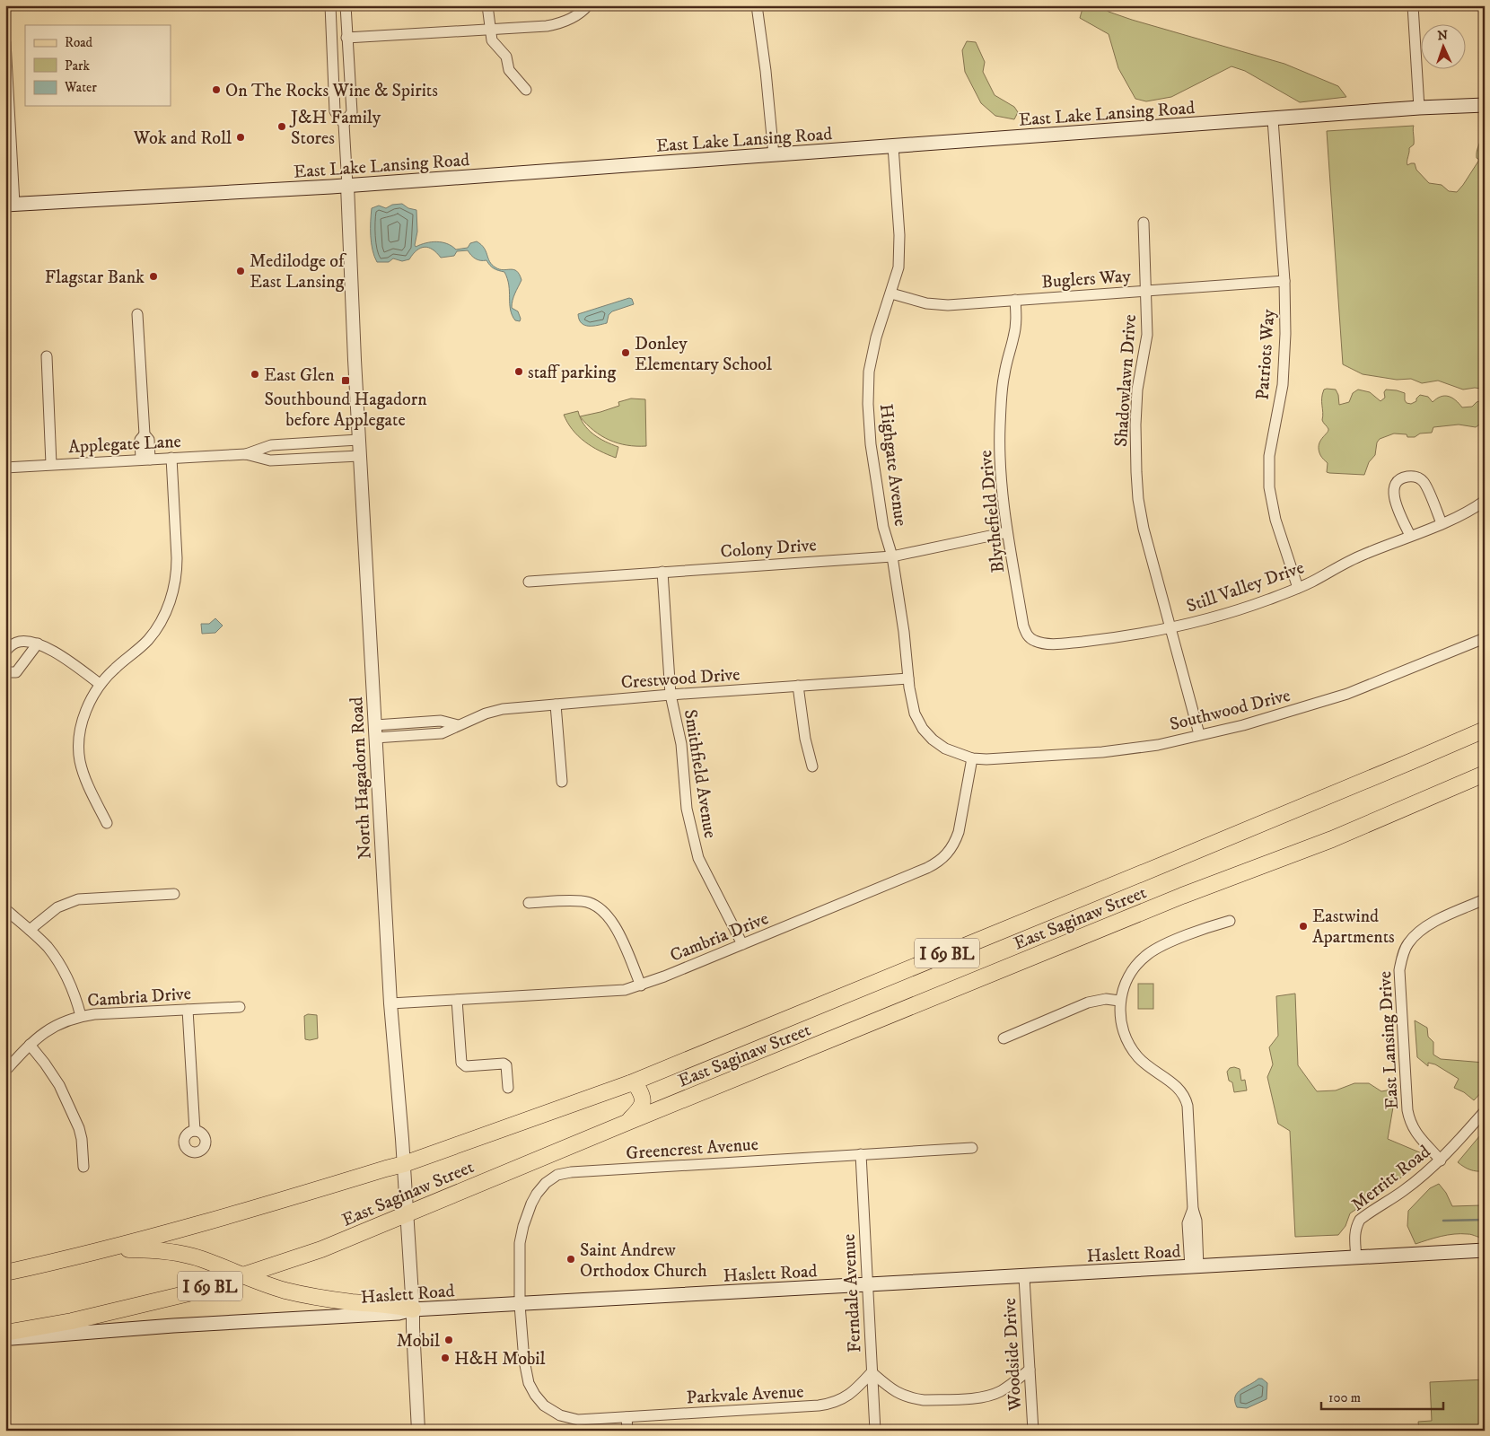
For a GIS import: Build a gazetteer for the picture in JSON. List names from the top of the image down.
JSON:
{
  "streets": {
    "main road": [
      "East Lake Lansing Road",
      "East Saginaw Street",
      "I 69 BL",
      "Haslett Road"
    ],
    "street": [
      "Buglers Way",
      "Patriots Way",
      "Shadowlawn Drive",
      "Applegate Lane",
      "Highgate Avenue",
      "Blythefield Drive",
      "Colony Drive",
      "Still Valley Drive",
      "Crestwood Drive",
      "Southwood Drive",
      "Smithfield Avenue",
      "North Hagadorn Road",
      "Cambria Drive",
      "East Lansing Drive",
      "Greencrest Avenue",
      "Merritt Road",
      "Ferndale Avenue",
      "Woodside Drive",
      "Parkvale Avenue"
    ]
  },
  "crossings": [
    ["East Lake Lansing Road", "Patriots Way"],
    ["East Lake Lansing Road", "Highgate Avenue"],
    ["East Lake Lansing Road", "North Hagadorn Road"],
    ["Buglers Way", "Patriots Way"],
    ["Buglers Way", "Shadowlawn Drive"],
    ["Buglers Way", "Highgate Avenue"],
    ["Buglers Way", "Blythefield Drive"],
    ["Patriots Way", "Still Valley Drive"],
    ["Shadowlawn Drive", "Still Valley Drive"],
    ["Shadowlawn Drive", "Southwood Drive"],
    ["Applegate Lane", "North Hagadorn Road"],
    ["Highgate Avenue", "Colony Drive"],
    ["Highgate Avenue", "Crestwood Drive"],
    ["Highgate Avenue", "Southwood Drive"],
    ["Highgate Avenue", "Cambria Drive"],
    ["Blythefield Drive", "Colony Drive"],
    ["Blythefield Drive", "Still Valley Drive"],
    ["Colony Drive", "Smithfield Avenue"],
    ["Crestwood Drive", "Smithfield Avenue"],
    ["Crestwood Drive", "North Hagadorn Road"],
    ["Southwood Drive", "Cambria Drive"],
    ["Smithfield Avenue", "Cambria Drive"],
    ["North Hagadorn Road", "East Saginaw Street"],
    ["North Hagadorn Road", "Cambria Drive"],
    ["North Hagadorn Road", "Haslett Road"],
    ["East Saginaw Street", "Haslett Road"],
    ["East Lansing Drive", "Merritt Road"],
    ["Greencrest Avenue", "Haslett Road"],
    ["Greencrest Avenue", "Ferndale Avenue"],
    ["Greencrest Avenue", "Parkvale Avenue"],
    ["Merritt Road", "Haslett Road"],
    ["Haslett Road", "Ferndale Avenue"],
    ["Haslett Road", "Woodside Drive"],
    ["Haslett Road", "Parkvale Avenue"],
    ["Ferndale Avenue", "Parkvale Avenue"]
  ],
  "places": {
    "other": [
      "On The Rocks Wine & Spirits",
      "J&H Family Stores",
      "Wok and Roll",
      "Medilodge of East Lansing",
      "Flagstar Bank",
      "Donley Elementary School",
      "staff parking",
      "East Glen",
      "Eastwind Apartments",
      "Saint Andrew Orthodox Church",
      "Mobil",
      "H&H Mobil"
    ],
    "transit": ["Southbound Hagadorn before Applegate"]
  },
  "legend": ["Road", "Park", "Water"],
  "scale_bar": "100 m",
  "north": "top"
}
